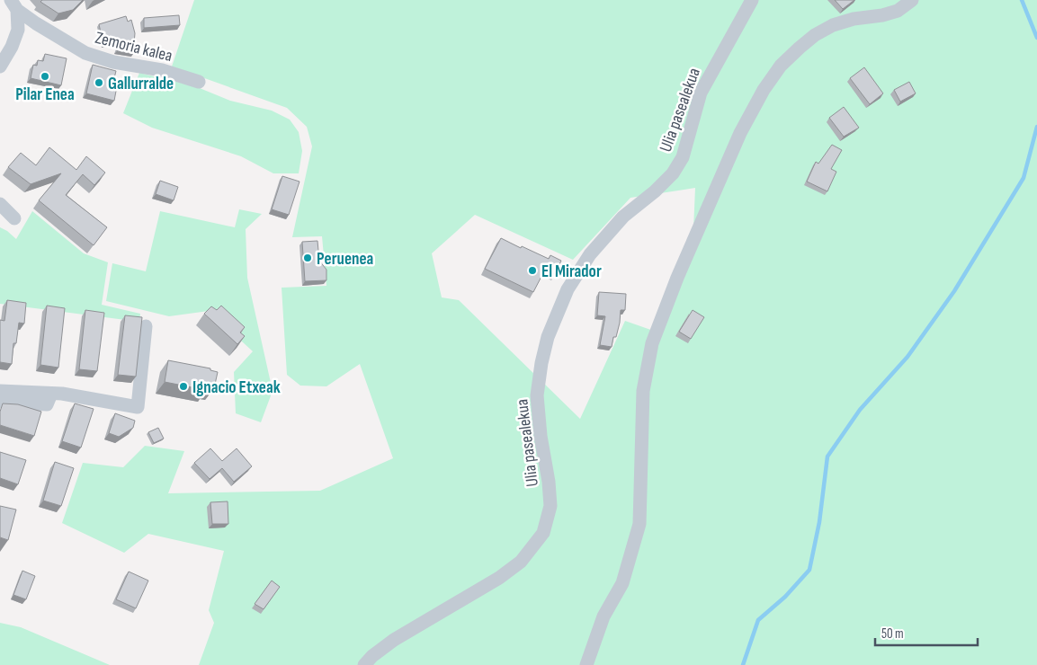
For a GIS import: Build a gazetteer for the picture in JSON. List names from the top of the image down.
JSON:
{
  "streets": {
    "street": ["Zemoria kalea", "Ulia pasealekua"]
  },
  "places": [
    "Pilar Enea",
    "Gallurralde",
    "Peruenea",
    "El Mirador",
    "Ignacio Etxeak"
  ],
  "scale_bar": "50 m"
}
